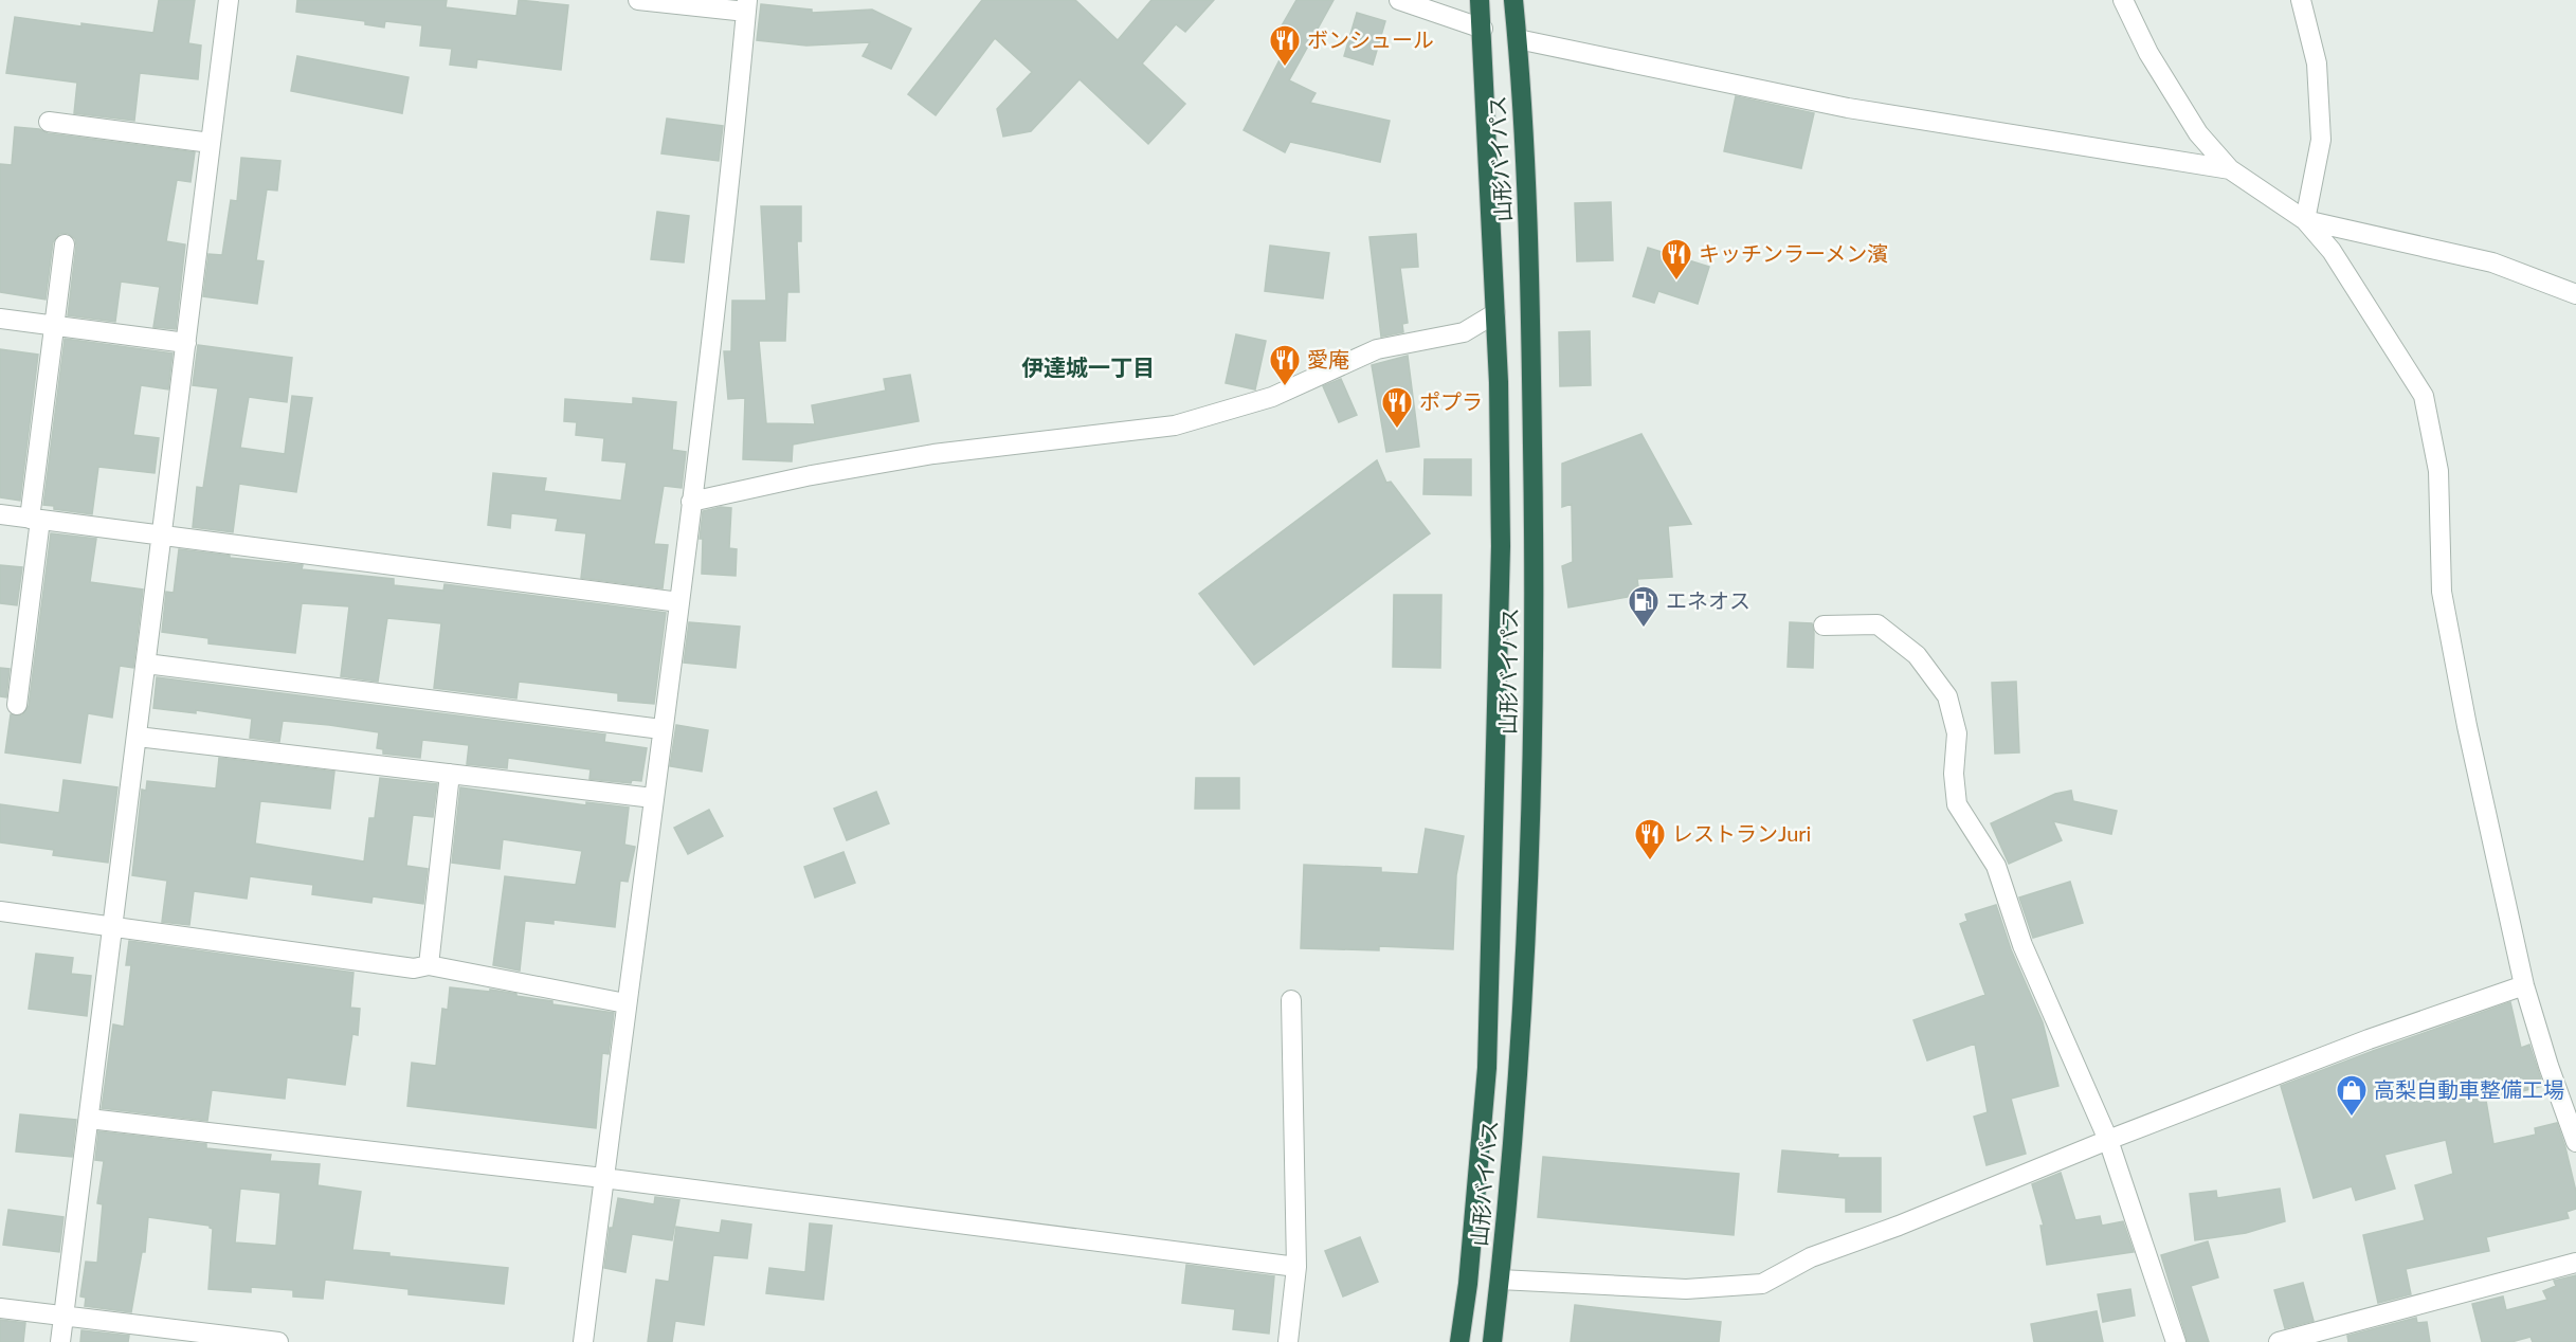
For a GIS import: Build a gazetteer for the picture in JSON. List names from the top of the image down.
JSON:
{
  "streets": {
    "highway": ["山形バイパス"]
  },
  "districts": ["伊達城一丁目"],
  "places": {
    "restaurant": [
      "ボンシュール",
      "キッチンラーメン濱",
      "愛庵",
      "ポプラ",
      "レストランJuri"
    ],
    "fuel station": ["エネオス"],
    "shop": ["高梨自動車整備工場"]
  }
}
